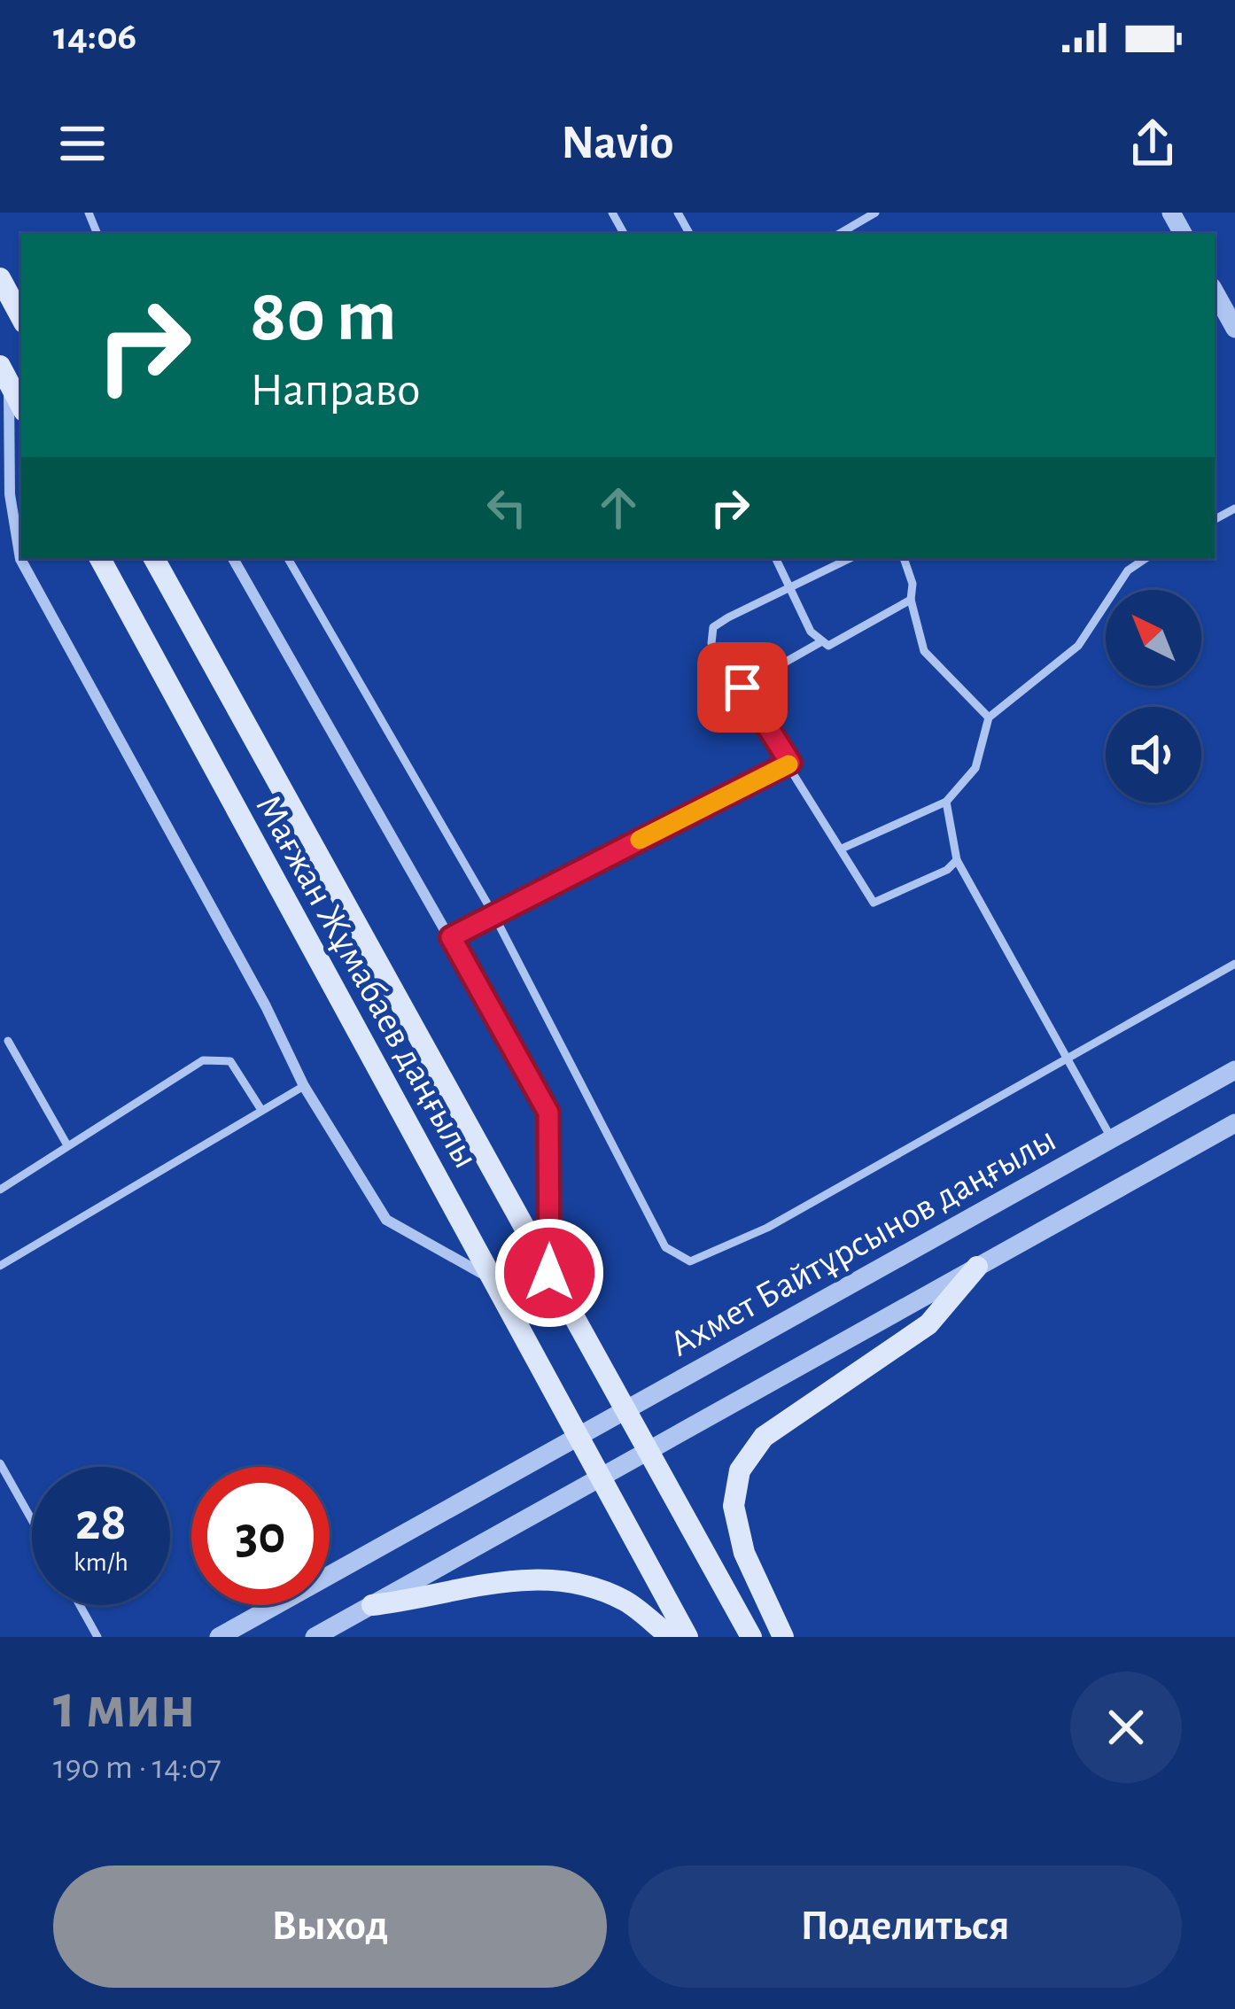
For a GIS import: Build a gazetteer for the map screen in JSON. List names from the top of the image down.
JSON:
{
  "streets": {
    "main road": ["Мағжан Жұмабаев даңғылы"],
    "street": ["Ахмет Байтұрсынов даңғылы"]
  },
  "crossings": [
    ["Мағжан Жұмабаев даңғылы", "Ахмет Байтұрсынов даңғылы"]
  ],
  "north": "top left",
  "page": {
    "status": "14:06",
    "header": "Navio",
    "turn": ["80 m", "Направо"],
    "speed": "28 km/h",
    "limit": "30",
    "heading": ["1 мин", "190 m · 14:07"],
    "buttons": ["Выход", "Поделиться"]
  }
}
